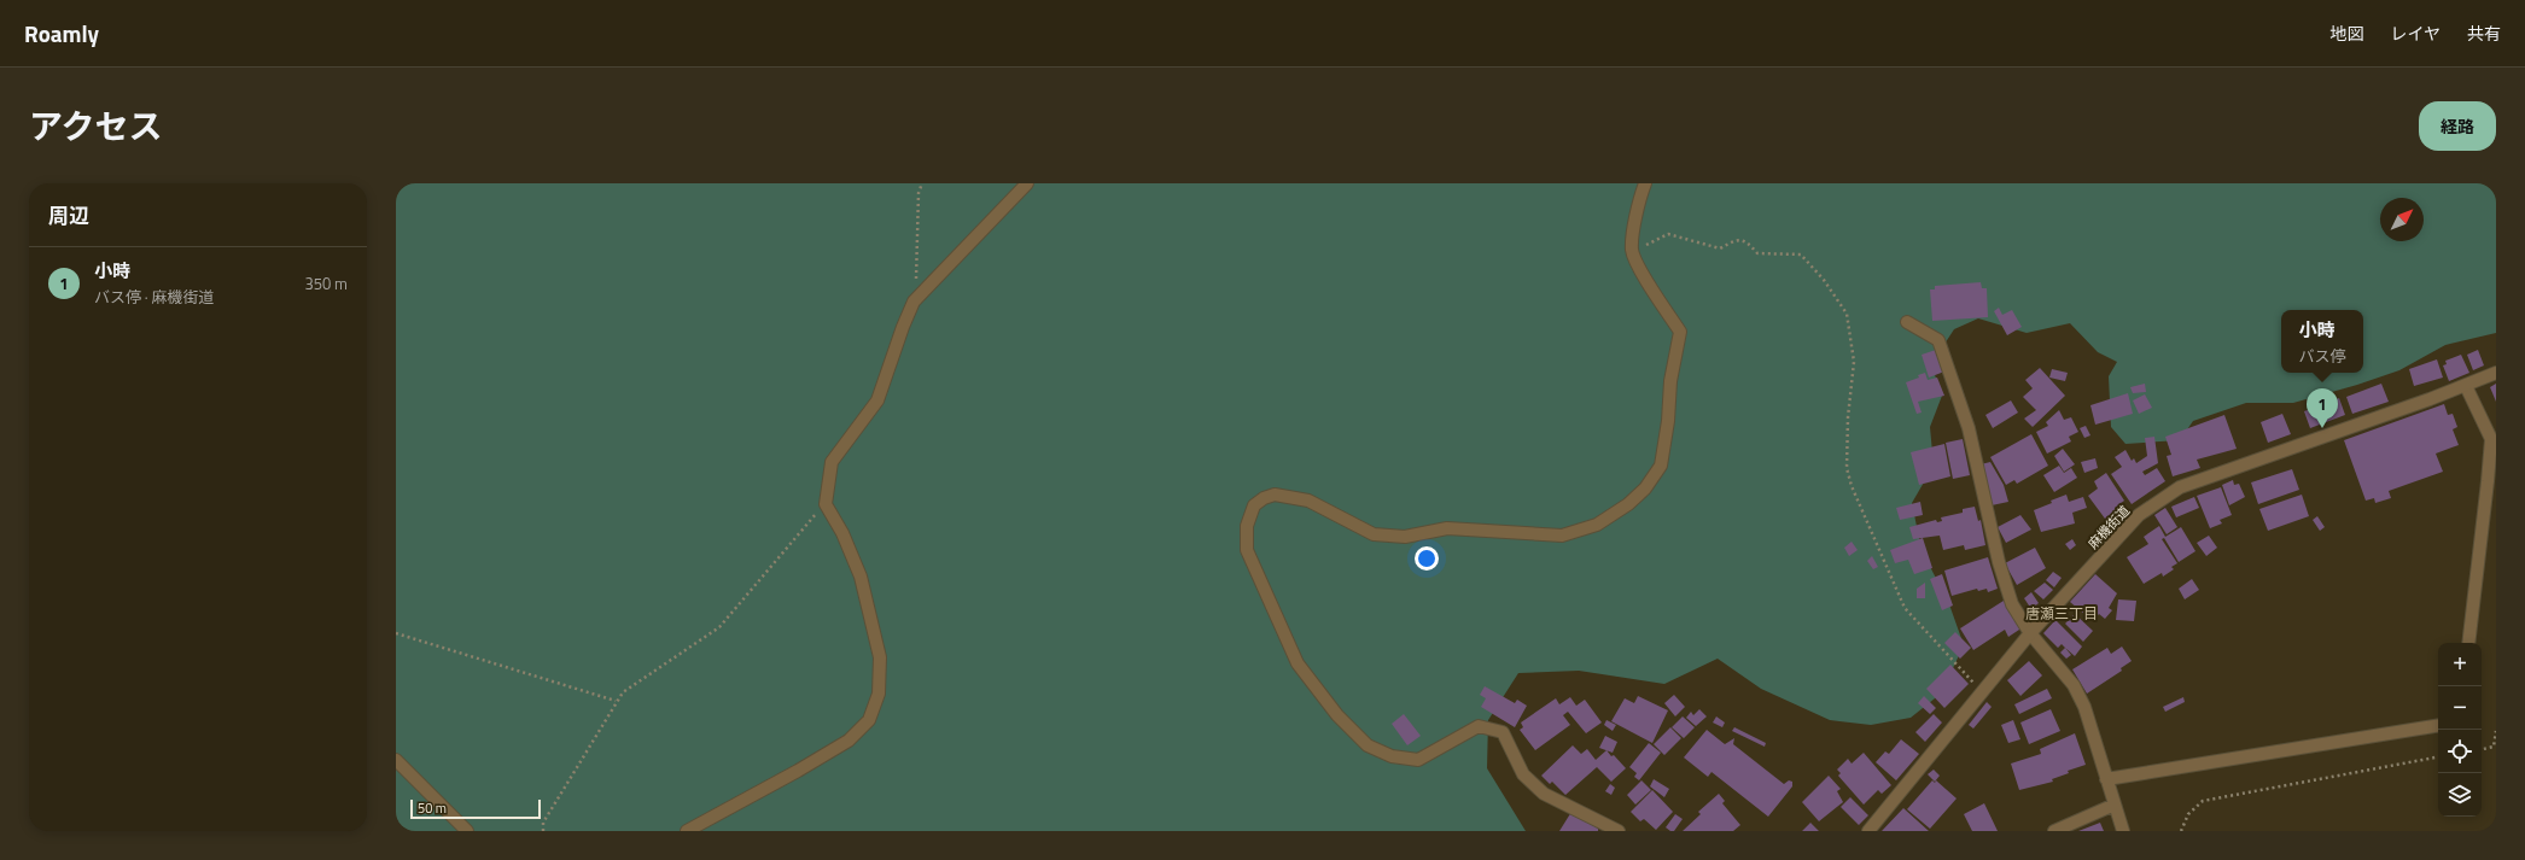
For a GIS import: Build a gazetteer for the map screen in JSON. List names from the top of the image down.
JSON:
{
  "streets": {
    "street": ["麻機街道"]
  },
  "districts": ["唐瀬三丁目"],
  "scale_bar": "50 m",
  "north": "top right",
  "page": {
    "header": "Roamly",
    "nav": ["地図", "レイヤ", "共有"],
    "title": "アクセス",
    "buttons": "経路",
    "heading": "周辺",
    "list": [
      {
        "mark": "1",
        "name": "小時",
        "note": "バス停 · 麻機街道",
        "value": "350 m"
      }
    ],
    "popup": ["小時", "バス停"],
    "pins": "1",
    "map_buttons": ["+", "−"],
    "scale": "50 m"
  }
}
